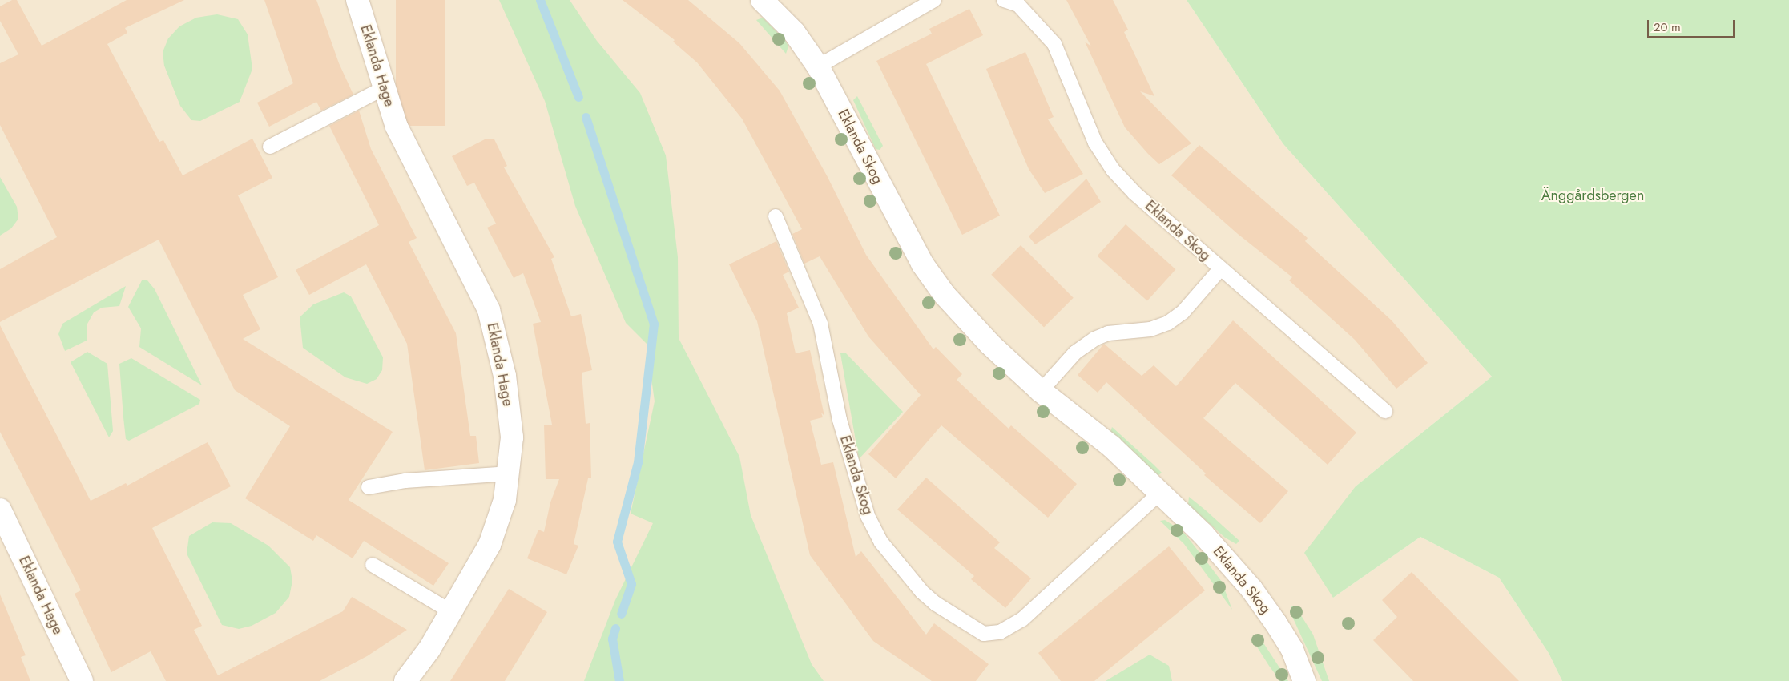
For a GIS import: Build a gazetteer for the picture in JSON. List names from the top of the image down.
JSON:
{
  "streets": {
    "street": ["Eklanda Hage", "Eklanda Skog"]
  },
  "parks": ["Änggårdsbergen"],
  "scale_bar": "20 m"
}
